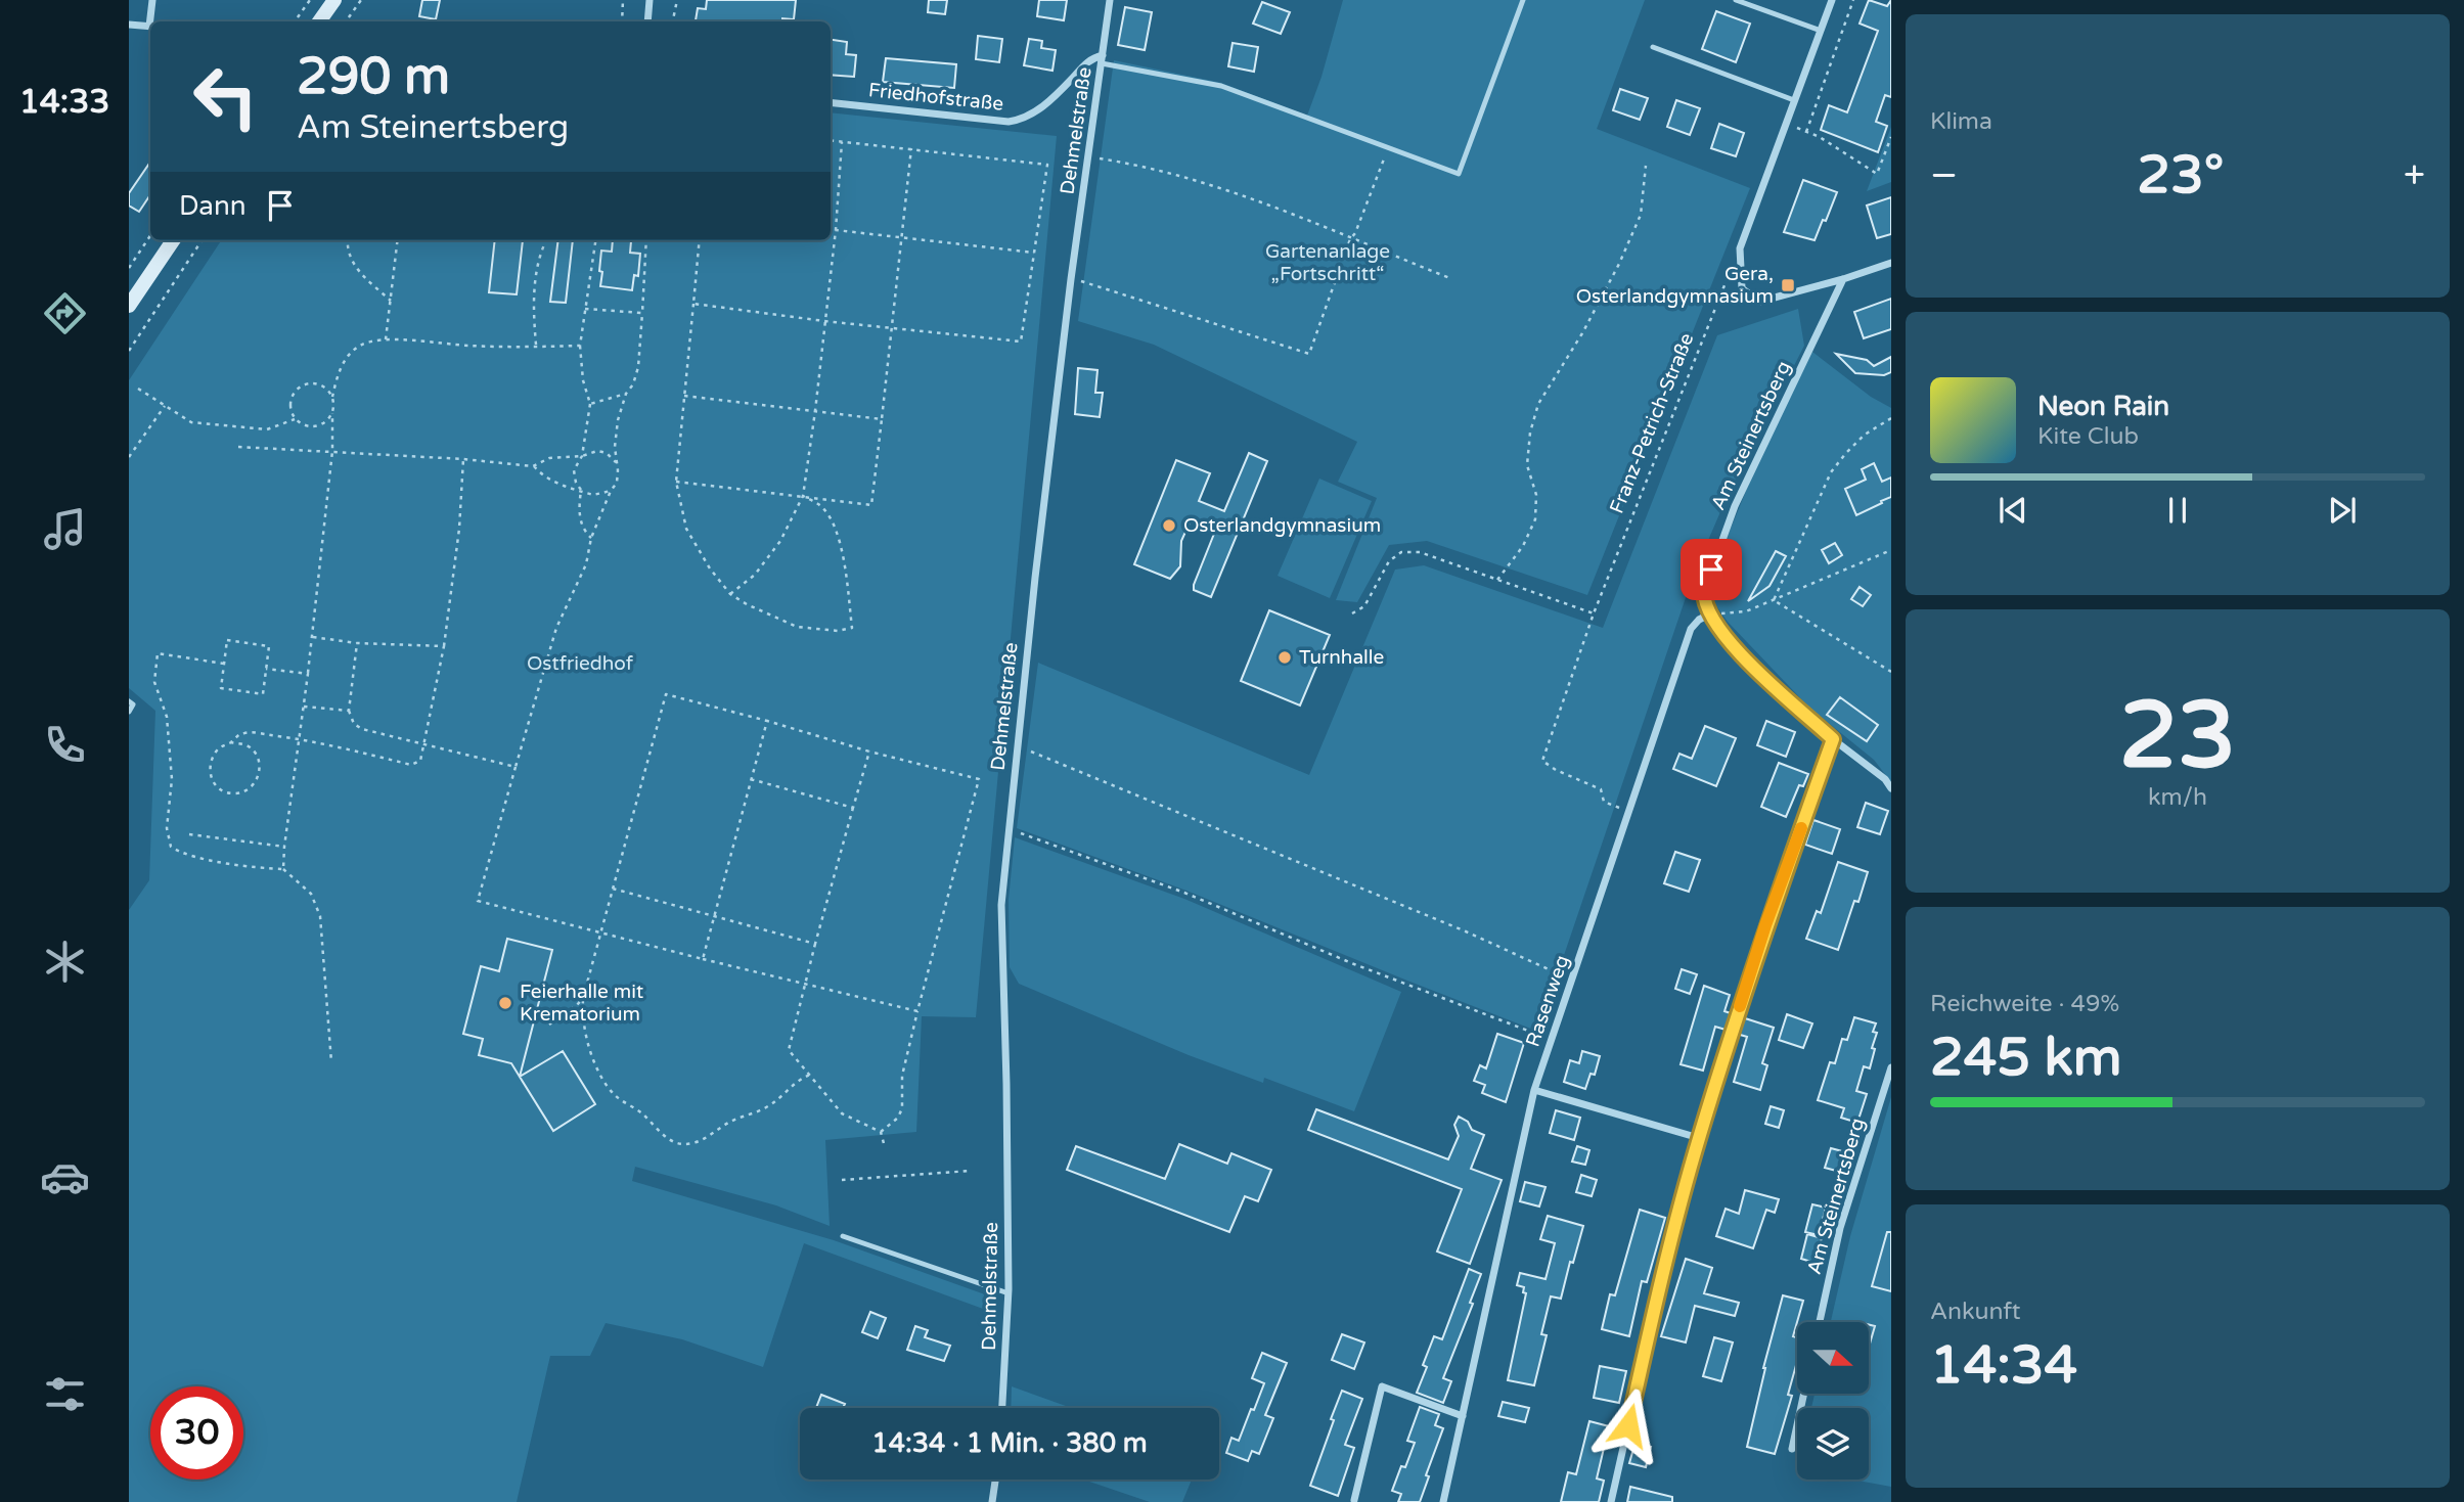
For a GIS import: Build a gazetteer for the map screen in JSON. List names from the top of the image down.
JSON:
{
  "streets": {
    "street": [
      "Friedhofstraße",
      "Dehmelstraße",
      "Am Steinertsberg",
      "Rasenweg"
    ],
    "path": ["Franz-Petrich-Straße"]
  },
  "crossings": [
    ["Friedhofstraße", "Dehmelstraße"],
    ["Franz-Petrich-Straße", "Rasenweg"],
    ["Am Steinertsberg", "Rasenweg"]
  ],
  "parks": ["Gartenanlage „Fortschritt“", "Ostfriedhof"],
  "places": {
    "transit": ["Gera, Osterlandgymnasium"],
    "other": ["Osterlandgymnasium", "Turnhalle", "Feierhalle mit Krematorium"]
  },
  "north": "right",
  "page": {
    "tabs": "14:33",
    "tile": [
      "Klima",
      ["23", "km/h"],
      ["Reichweite · 49%", "245 km"],
      ["Ankunft", "14:34"]
    ],
    "turn": ["290 m", "Am Steinertsberg"],
    "heat": ["−", "23°", "+"],
    "then": "Dann",
    "song": ["Neon Rain", "Kite Club"],
    "limit": "30",
    "trip": "14:34 · 1 Min. · 380 m"
  }
}
